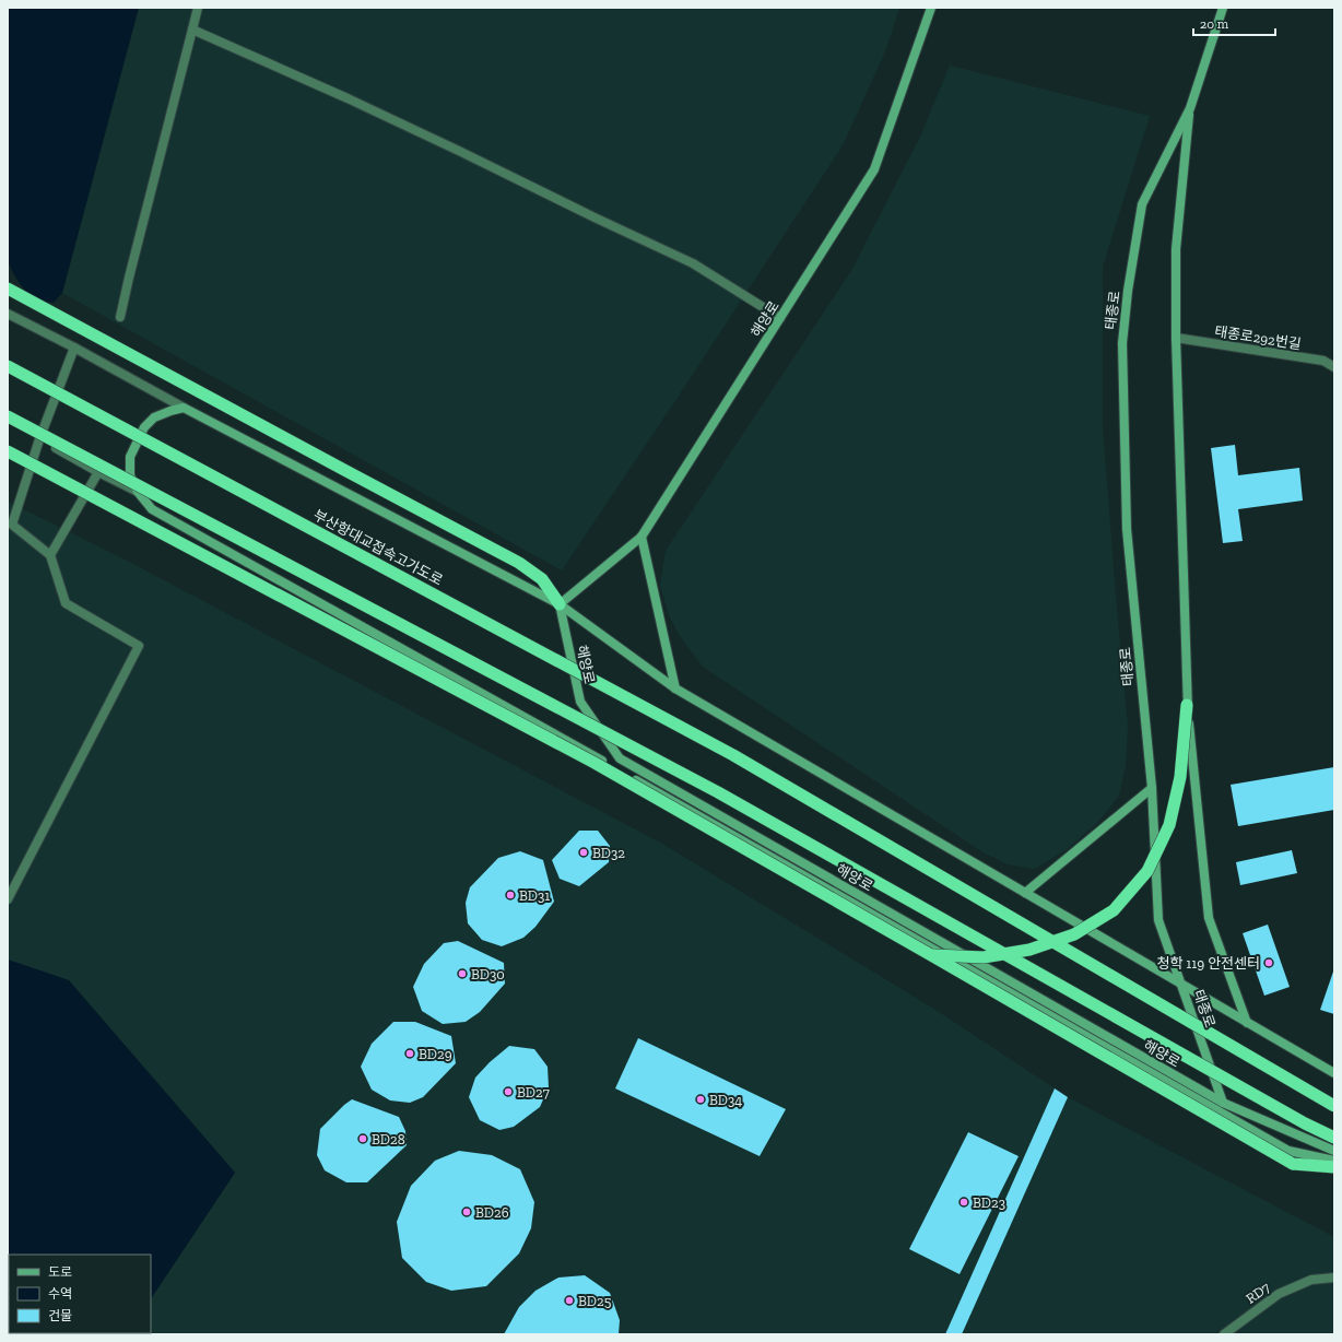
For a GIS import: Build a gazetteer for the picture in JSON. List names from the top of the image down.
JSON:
{
  "streets": {
    "highway": ["부산항대교접속고가도로"],
    "main road": ["태종로", "해양로"],
    "street": ["태종로292번길", "RD7"]
  },
  "crossings": [
    ["태종로", "해양로"],
    ["태종로", "태종로292번길"]
  ],
  "places": [
    "BD32",
    "BD31",
    "청학 119 안전센터",
    "BD30",
    "BD29",
    "BD27",
    "BD34",
    "BD28",
    "BD23",
    "BD26",
    "BD25"
  ],
  "legend": ["도로", "수역", "건물"],
  "scale_bar": "20 m"
}
